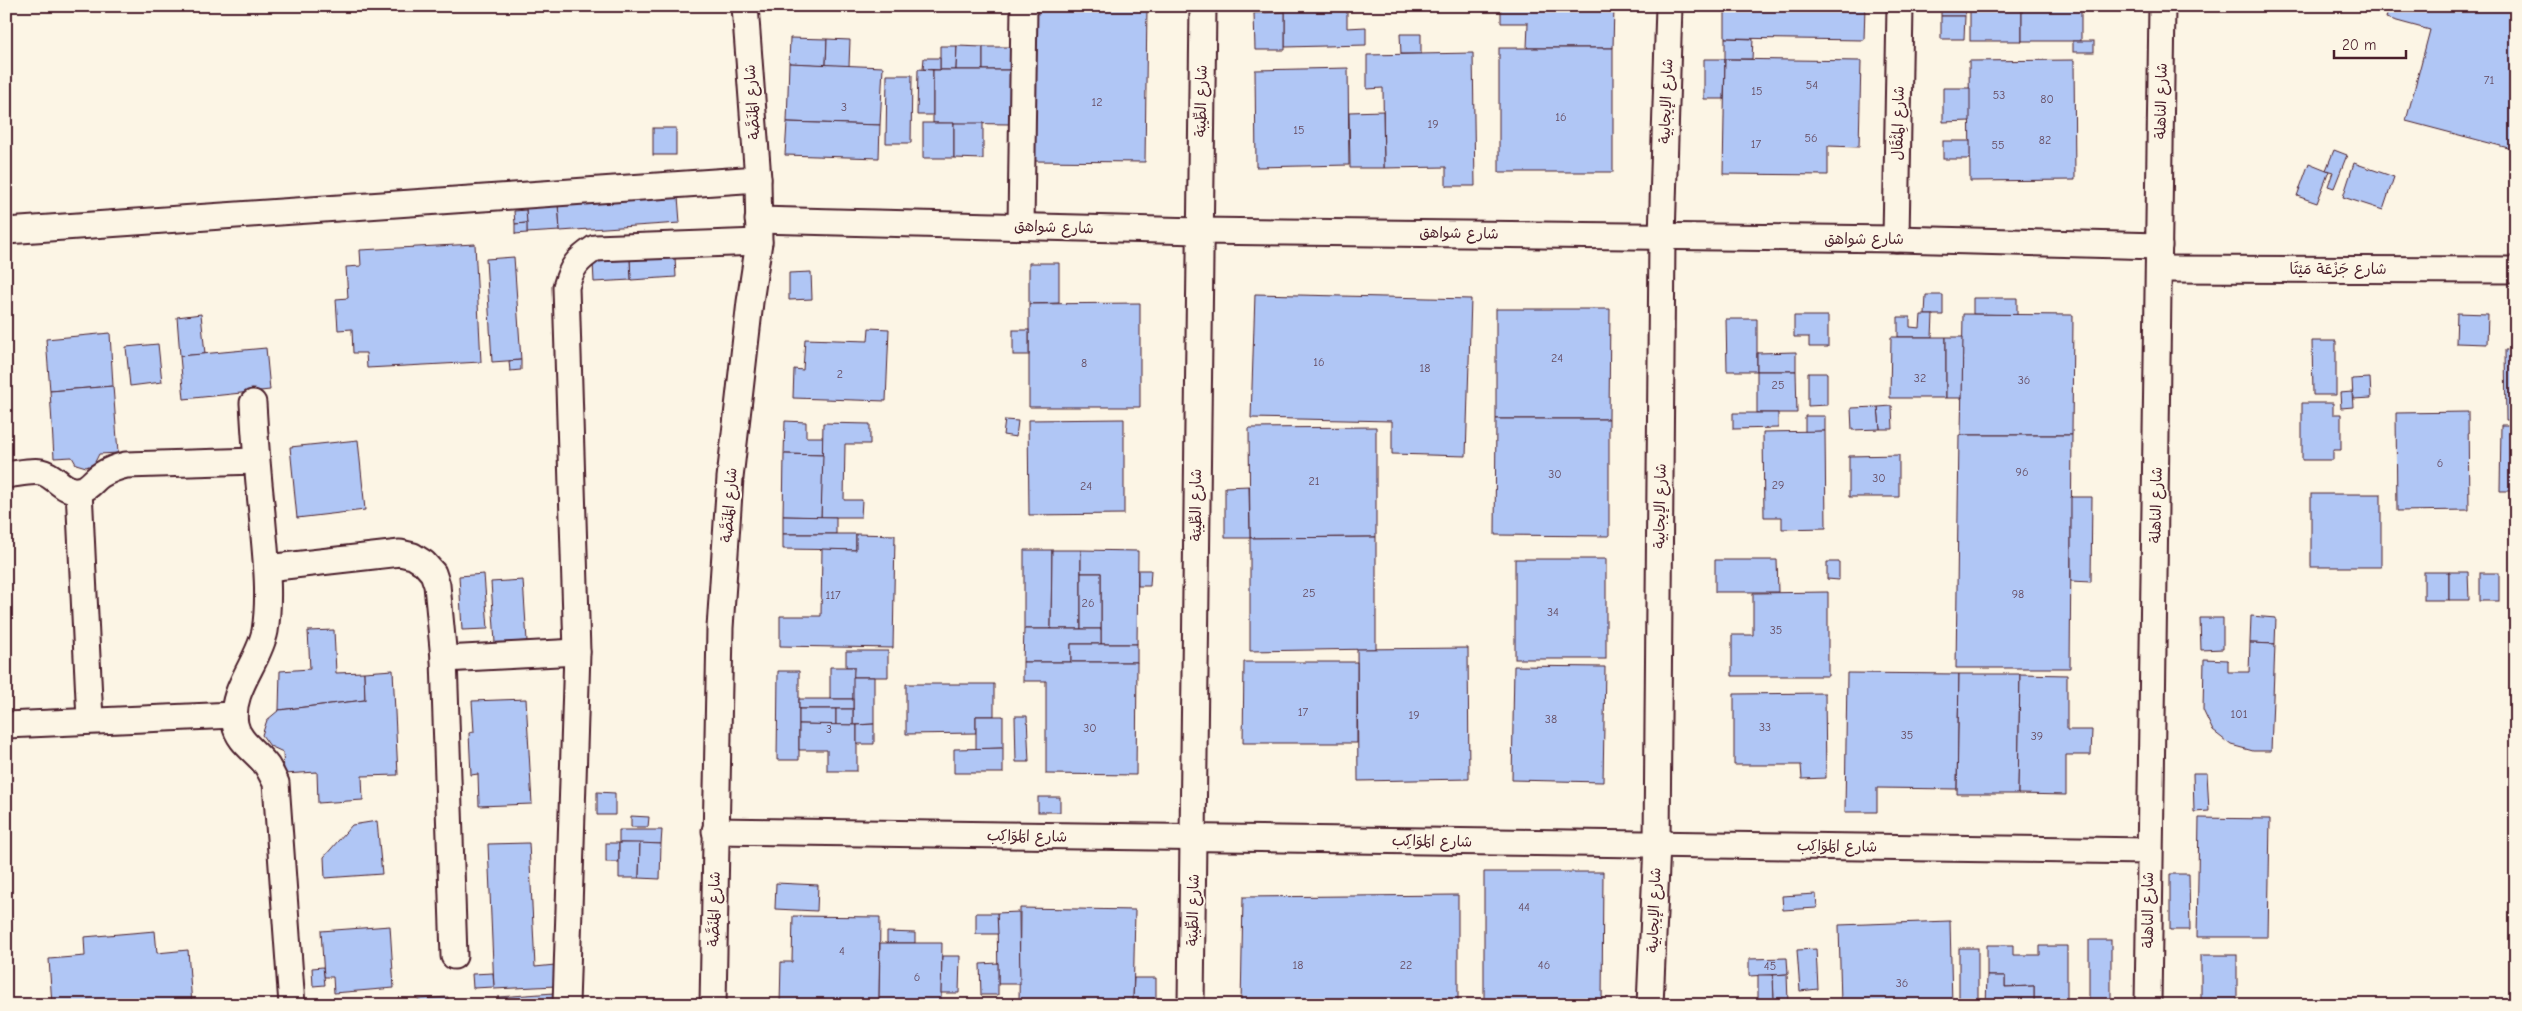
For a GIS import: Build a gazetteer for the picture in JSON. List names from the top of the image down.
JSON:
{
  "streets": {
    "street": [
      "شارع الطِّيبَة",
      "شارع الإيجابية",
      "شارع الناهلة",
      "شارع المَنَصَّة",
      "شارع المِثْقَال",
      "شارع شواهق",
      "شارع جَزْعَة مَيْثَا",
      "شارع المَوَاكِب"
    ]
  },
  "crossings": [
    ["شارع الطِّيبَة", "شارع شواهق"],
    ["شارع الطِّيبَة", "شارع المَوَاكِب"],
    ["شارع الإيجابية", "شارع شواهق"],
    ["شارع الإيجابية", "شارع المَوَاكِب"],
    ["شارع الناهلة", "شارع شواهق"],
    ["شارع الناهلة", "شارع جَزْعَة مَيْثَا"],
    ["شارع الناهلة", "شارع المَوَاكِب"],
    ["شارع المَنَصَّة", "شارع شواهق"],
    ["شارع المَنَصَّة", "شارع المَوَاكِب"],
    ["شارع المِثْقَال", "شارع شواهق"],
    ["شارع شواهق", "شارع جَزْعَة مَيْثَا"]
  ],
  "house_numbers": [
    "71",
    "54",
    "15",
    "53",
    "80",
    "12",
    "3",
    "16",
    "19",
    "15",
    "56",
    "82",
    "17",
    "55",
    "24",
    "16",
    "8",
    "18",
    "2",
    "32",
    "36",
    "25",
    "6",
    "96",
    "30",
    "30",
    "21",
    "29",
    "24",
    "25",
    "98",
    "117",
    "26",
    "34",
    "35",
    "17",
    "101",
    "19",
    "38",
    "33",
    "30",
    "3",
    "35",
    "39",
    "44",
    "4",
    "18",
    "22",
    "46",
    "45",
    "6",
    "36"
  ],
  "scale_bar": "20 m"
}
